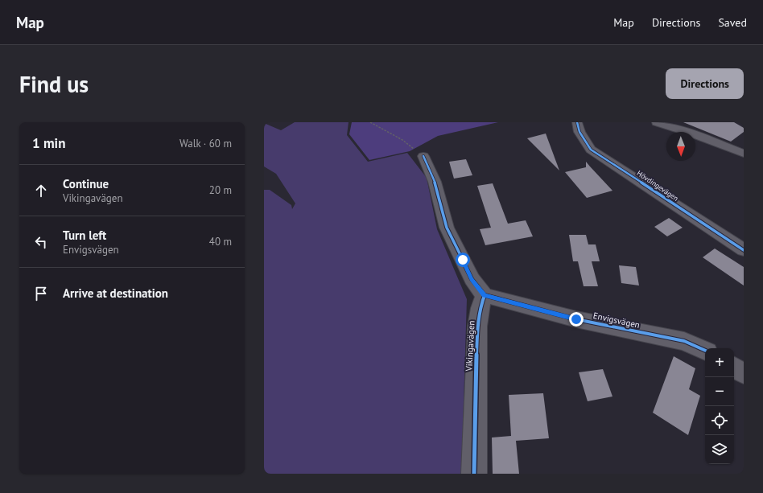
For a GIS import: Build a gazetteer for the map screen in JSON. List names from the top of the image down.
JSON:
{
  "streets": {
    "street": ["Hövdingevägen", "Envigsvägen", "Vikingavägen"]
  },
  "crossings": [
    ["Envigsvägen", "Vikingavägen"]
  ],
  "north": "bottom",
  "page": {
    "header": "Map",
    "nav": ["Map", "Directions", "Saved"],
    "buttons": "Directions",
    "title": "Find us",
    "heading": ["1 min", "Walk · 60 m"],
    "list": [
      ["Continue", "Vikingavägen", "20 m"],
      ["Turn left", "Envigsvägen", "40 m"],
      "Arrive at destination"
    ],
    "map_buttons": ["+", "−"]
  }
}
